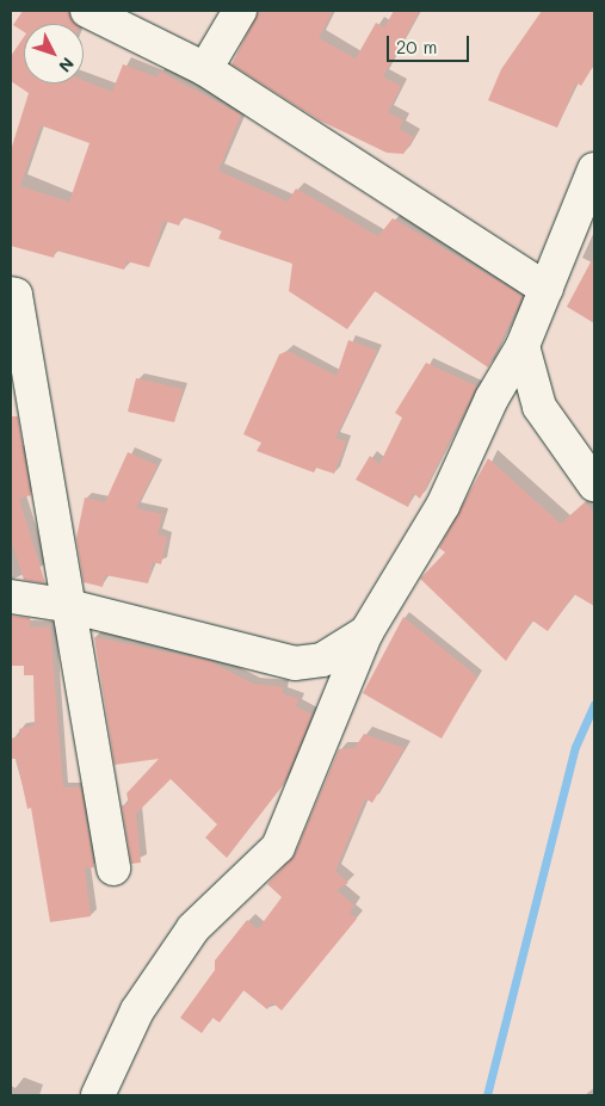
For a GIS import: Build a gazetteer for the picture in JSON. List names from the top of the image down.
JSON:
{
  "scale_bar": "20 m",
  "north": "bottom right"
}
